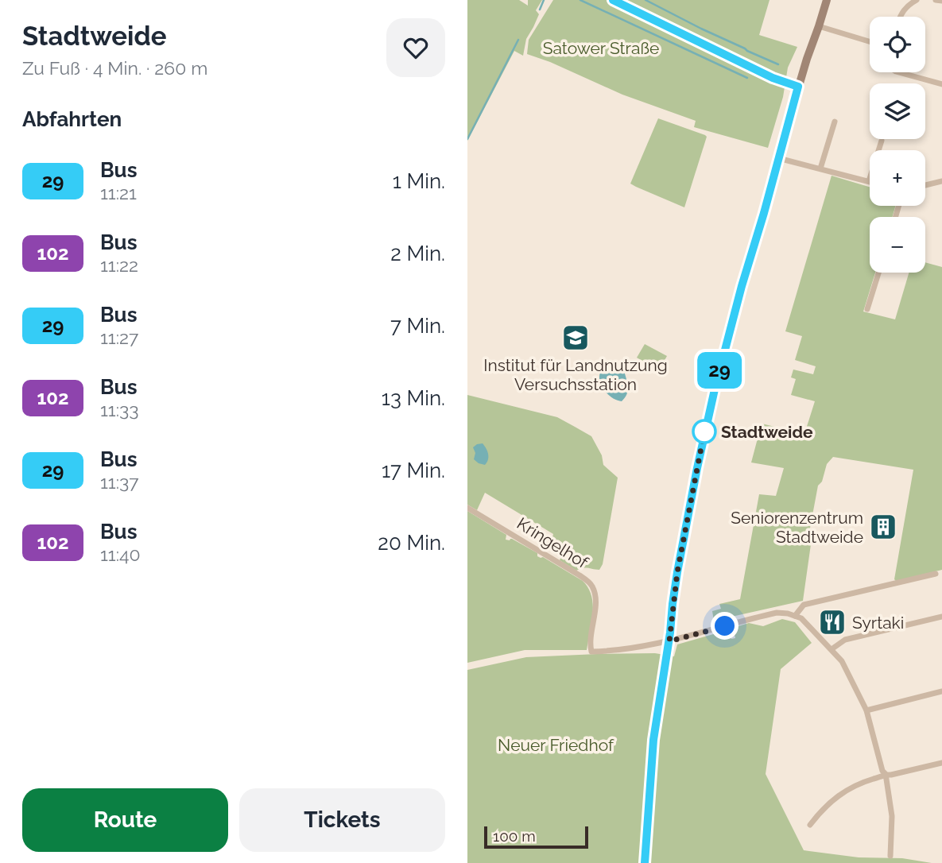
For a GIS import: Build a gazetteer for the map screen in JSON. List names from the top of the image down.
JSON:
{
  "streets": {
    "street": ["Kringelhof"]
  },
  "parks": ["Satower Straße", "Neuer Friedhof"],
  "places": {
    "school or university": ["Institut für Landnutzung Versuchsstation"],
    "other": ["Stadtweide"],
    "building": ["Seniorenzentrum Stadtweide"],
    "restaurant": ["Syrtaki"]
  },
  "lines": ["bus line 29"],
  "scale_bar": "100 m",
  "page": {
    "heading": [
      ["Stadtweide", "Zu Fuß · 4 Min. · 260 m"],
      "Abfahrten"
    ],
    "on_map": "29",
    "map_buttons": ["+", "−"],
    "list": [
      {
        "mark": "29",
        "name": "Bus",
        "note": "11:21",
        "value": "1 Min."
      },
      {
        "mark": "102",
        "name": "Bus",
        "note": "11:22",
        "value": "2 Min."
      },
      {
        "mark": "29",
        "name": "Bus",
        "note": "11:27",
        "value": "7 Min."
      },
      {
        "mark": "102",
        "name": "Bus",
        "note": "11:33",
        "value": "13 Min."
      },
      {
        "mark": "29",
        "name": "Bus",
        "note": "11:37",
        "value": "17 Min."
      },
      {
        "mark": "102",
        "name": "Bus",
        "note": "11:40",
        "value": "20 Min."
      }
    ],
    "buttons": ["Route", "Tickets"],
    "scale": "100 m"
  }
}
